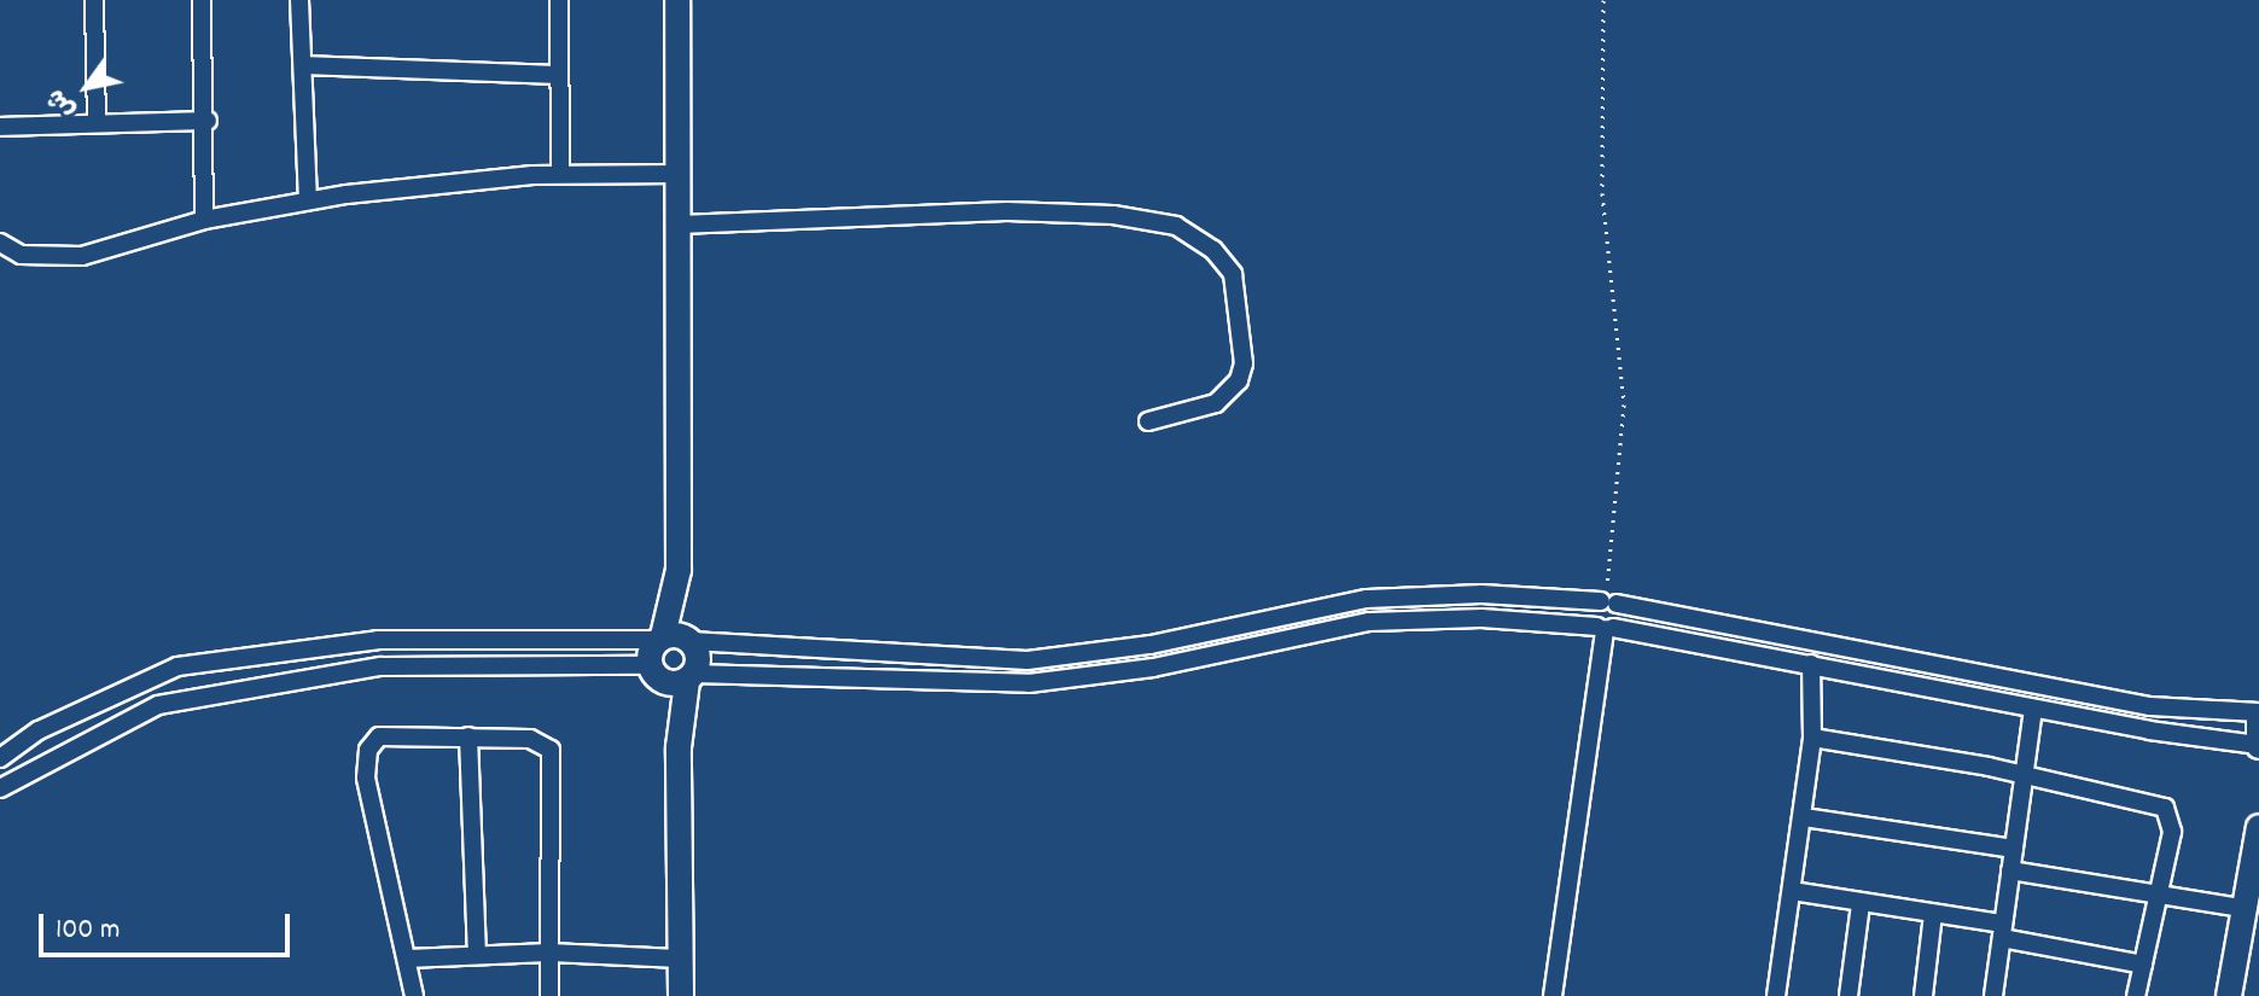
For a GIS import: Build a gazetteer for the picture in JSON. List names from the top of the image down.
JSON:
{
  "scale_bar": "100 m",
  "north": "bottom left"
}
